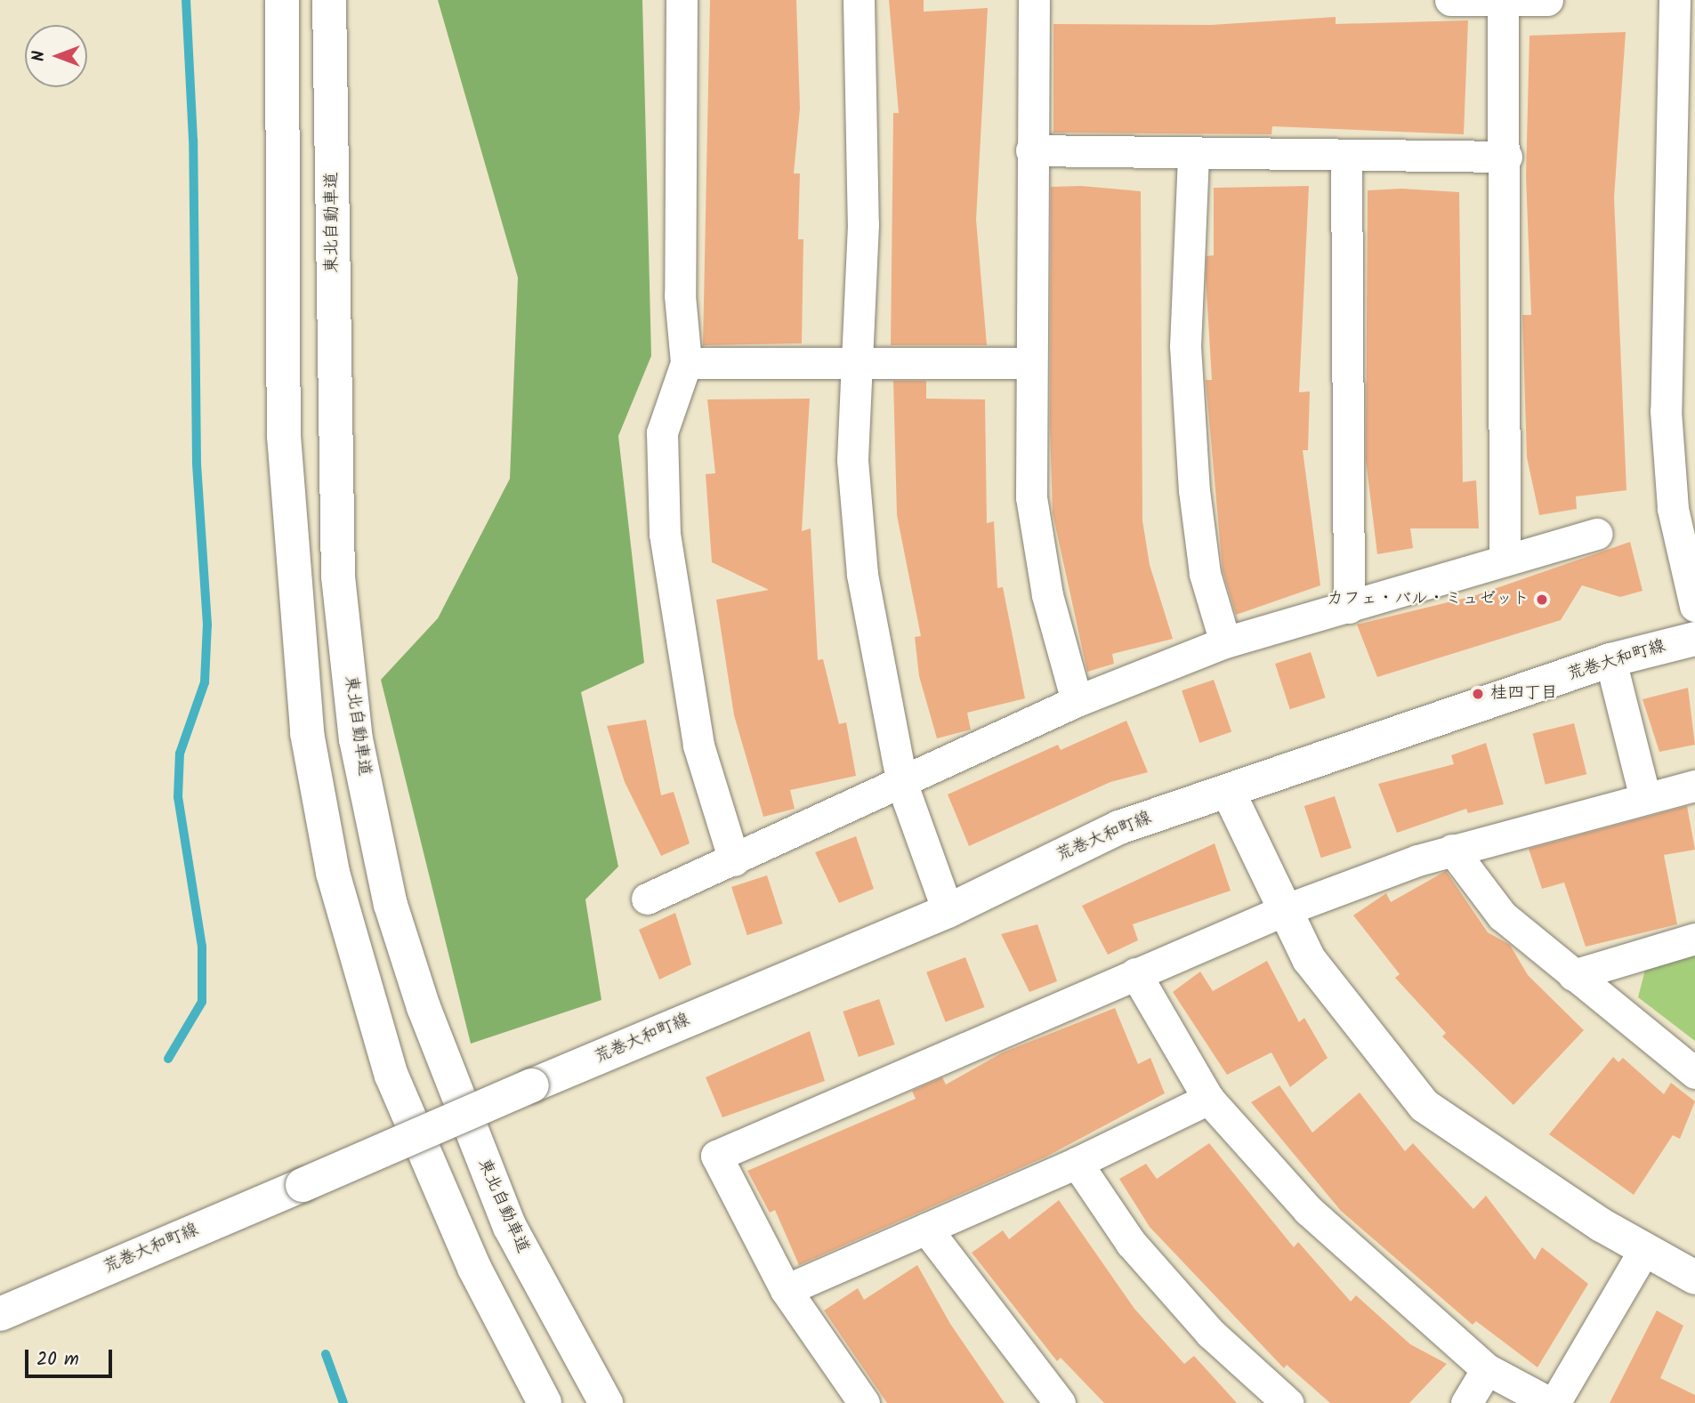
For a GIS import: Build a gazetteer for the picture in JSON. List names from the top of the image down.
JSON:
{
  "streets": {
    "main road": ["東北自動車道", "荒巻大和町線"]
  },
  "places": ["カフェ・バル・ミュゼット", "桂四丁目"],
  "scale_bar": "20 m",
  "north": "left"
}
